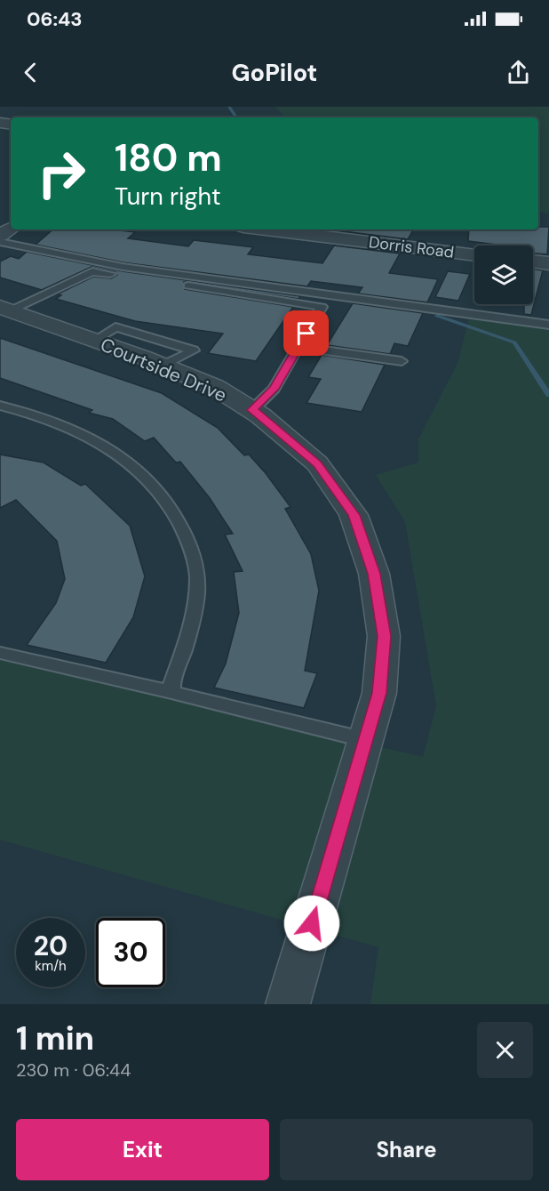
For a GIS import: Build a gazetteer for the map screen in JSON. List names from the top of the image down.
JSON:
{
  "streets": {
    "street": ["Dorris Road", "Courtside Drive"]
  },
  "page": {
    "status": "06:43",
    "header": "GoPilot",
    "turn": ["180 m", "Turn right"],
    "speed": "20 km/h",
    "limit": "30",
    "heading": ["1 min", "230 m · 06:44"],
    "buttons": ["Exit", "Share"]
  }
}
